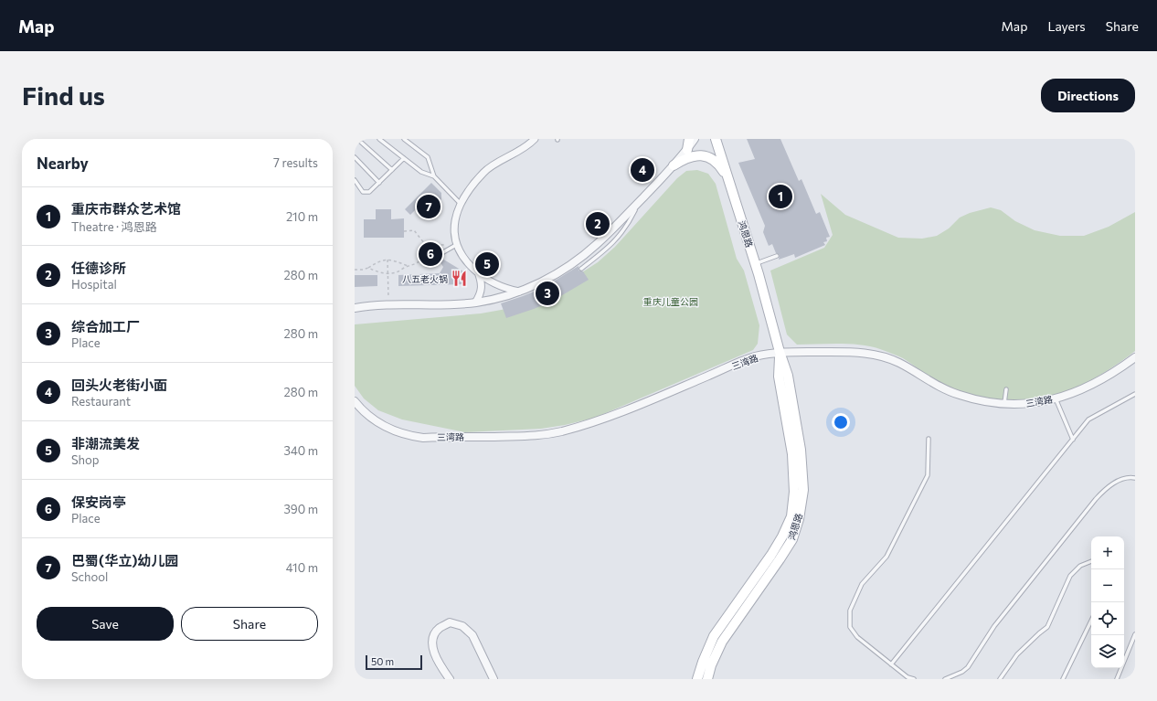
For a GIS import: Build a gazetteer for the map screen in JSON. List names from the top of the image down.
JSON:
{
  "streets": {
    "main road": ["鸿恩路"],
    "street": ["三湾路"]
  },
  "crossings": [
    ["鸿恩路", "三湾路"]
  ],
  "parks": ["重庆儿童公园"],
  "places": {
    "restaurant": ["八五老火锅"]
  },
  "scale_bar": "50 m",
  "page": {
    "header": "Map",
    "nav": ["Map", "Layers", "Share"],
    "buttons": [
      "Directions",
      ["Save", "Share"]
    ],
    "title": "Find us",
    "heading": ["Nearby", "7 results"],
    "pins": [
      "4",
      "1",
      "7",
      "2",
      "6",
      "5",
      "3"
    ],
    "list": [
      {
        "mark": "1",
        "name": "重庆市群众艺术馆",
        "note": "Theatre · 鸿恩路",
        "value": "210 m"
      },
      {
        "mark": "2",
        "name": "任德诊所",
        "note": "Hospital",
        "value": "280 m"
      },
      {
        "mark": "3",
        "name": "综合加工厂",
        "note": "Place",
        "value": "280 m"
      },
      {
        "mark": "4",
        "name": "回头火老街小面",
        "note": "Restaurant",
        "value": "280 m"
      },
      {
        "mark": "5",
        "name": "非潮流美发",
        "note": "Shop",
        "value": "340 m"
      },
      {
        "mark": "6",
        "name": "保安岗亭",
        "note": "Place",
        "value": "390 m"
      },
      {
        "mark": "7",
        "name": "巴蜀(华立)幼儿园",
        "note": "School",
        "value": "410 m"
      }
    ],
    "map_buttons": ["+", "−"],
    "scale": "50 m"
  }
}
